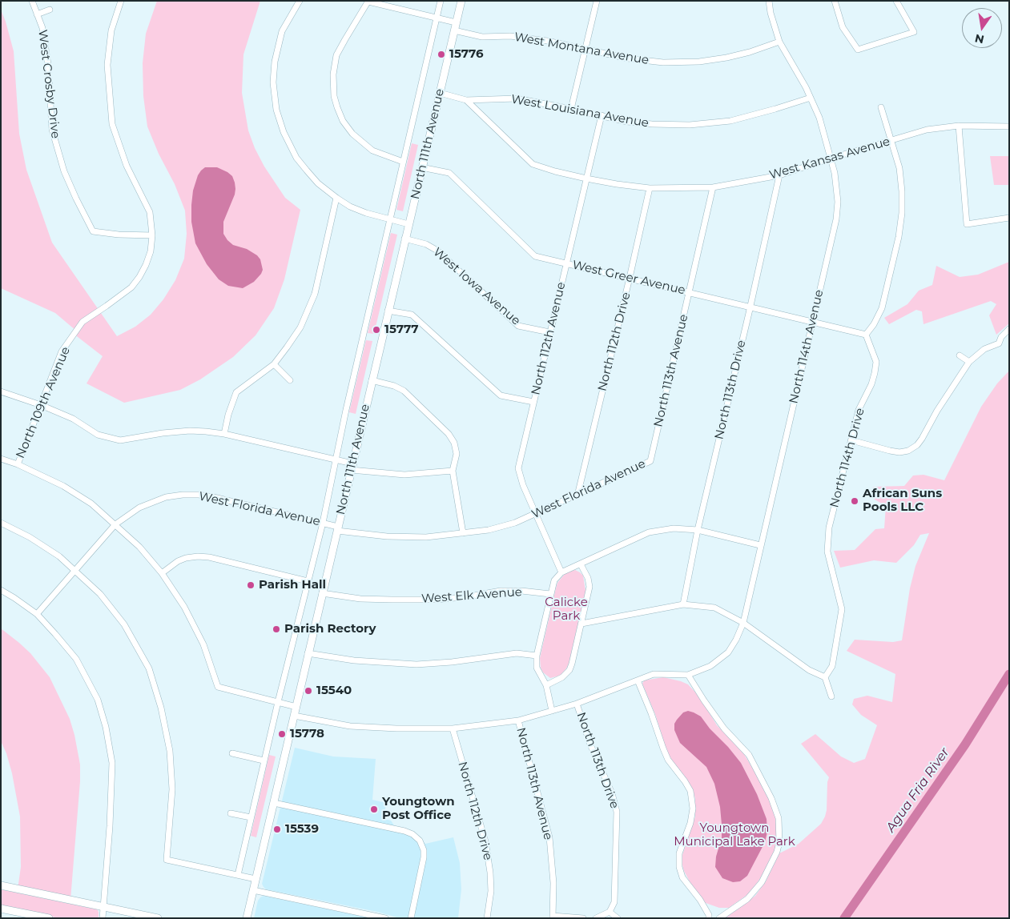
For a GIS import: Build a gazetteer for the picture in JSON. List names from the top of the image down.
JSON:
{
  "streets": {
    "street": [
      "West Montana Avenue",
      "West Crosby Drive",
      "West Louisiana Avenue",
      "North 111th Avenue",
      "West Kansas Avenue",
      "West Greer Avenue",
      "West Iowa Avenue",
      "North 112th Avenue",
      "North 112th Drive",
      "North 114th Avenue",
      "North 113th Avenue",
      "North 113th Drive",
      "North 109th Avenue",
      "North 114th Drive",
      "West Florida Avenue",
      "West Elk Avenue"
    ]
  },
  "crossings": [
    ["West Montana Avenue", "North 111th Avenue"],
    ["West Montana Avenue", "North 114th Avenue"],
    ["West Crosby Drive", "North 109th Avenue"],
    ["West Louisiana Avenue", "West Kansas Avenue"],
    ["West Louisiana Avenue", "North 112th Avenue"],
    ["West Louisiana Avenue", "North 114th Avenue"],
    ["North 111th Avenue", "West Kansas Avenue"],
    ["North 111th Avenue", "West Greer Avenue"],
    ["North 111th Avenue", "West Iowa Avenue"],
    ["North 111th Avenue", "West Florida Avenue"],
    ["North 111th Avenue", "West Elk Avenue"],
    ["West Kansas Avenue", "North 112th Avenue"],
    ["West Kansas Avenue", "North 112th Drive"],
    ["West Kansas Avenue", "North 114th Avenue"],
    ["West Kansas Avenue", "North 113th Avenue"],
    ["West Kansas Avenue", "North 113th Drive"],
    ["West Greer Avenue", "North 112th Avenue"],
    ["West Greer Avenue", "North 112th Drive"],
    ["West Greer Avenue", "North 114th Avenue"],
    ["West Greer Avenue", "North 113th Avenue"],
    ["West Greer Avenue", "North 113th Drive"],
    ["West Greer Avenue", "North 114th Drive"],
    ["West Iowa Avenue", "North 112th Avenue"],
    ["North 112th Avenue", "West Florida Avenue"],
    ["North 112th Drive", "West Florida Avenue"],
    ["North 113th Avenue", "West Florida Avenue"]
  ],
  "water": ["Agua Fria River"],
  "parks": ["Calicke Park", "Youngtown Municipal Lake Park"],
  "places": [
    "15776",
    "15777",
    "African Suns Pools LLC",
    "Parish Hall",
    "Parish Rectory",
    "15540",
    "15778",
    "Youngtown Post Office",
    "15539"
  ],
  "north": "bottom"
}
